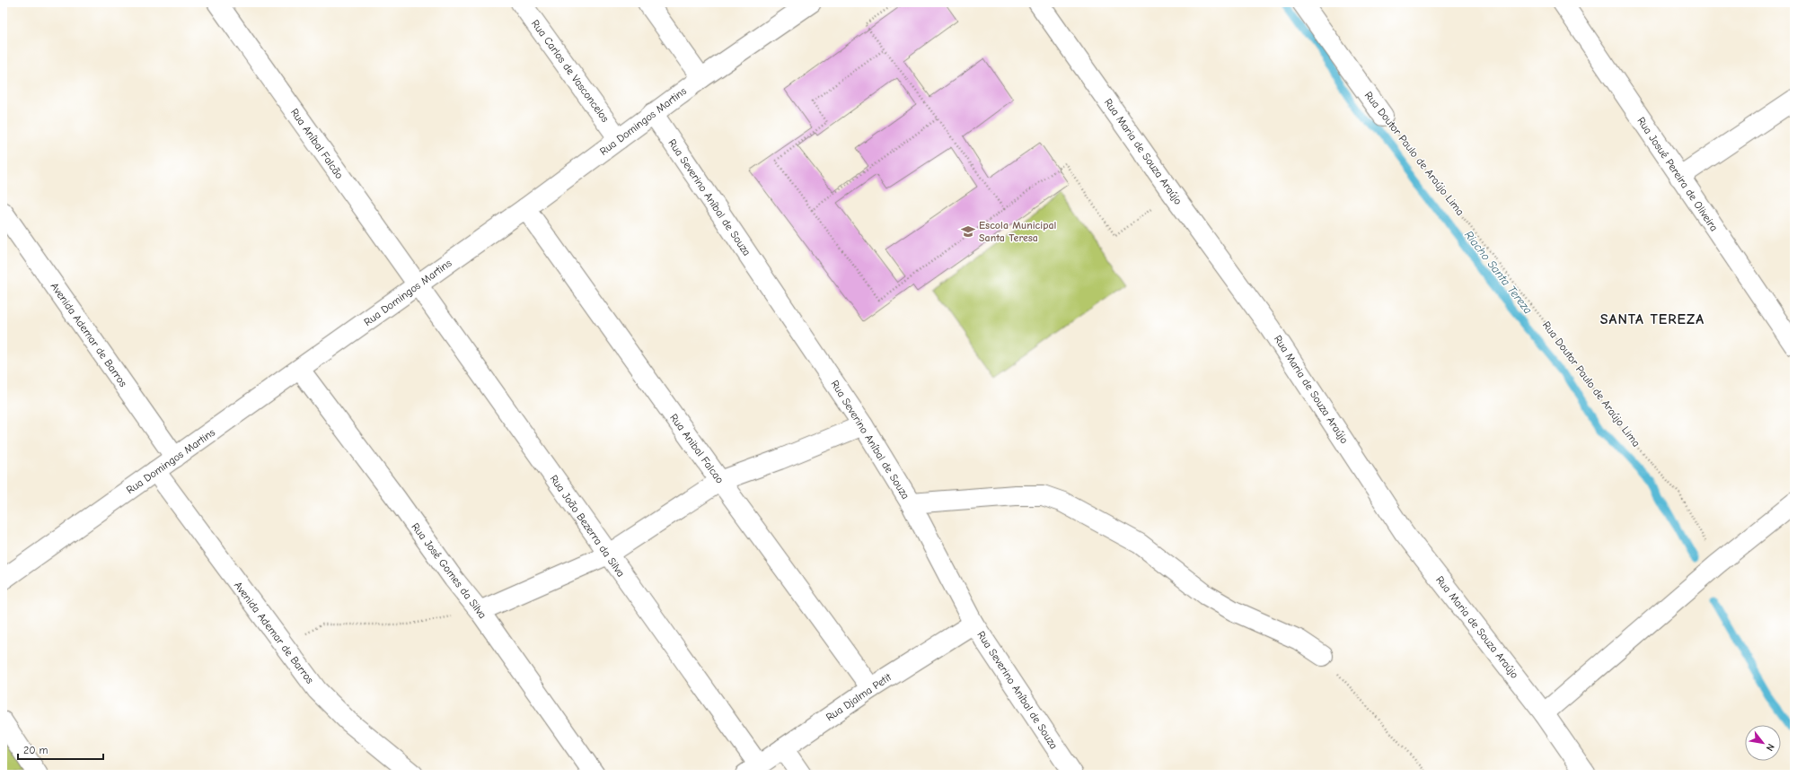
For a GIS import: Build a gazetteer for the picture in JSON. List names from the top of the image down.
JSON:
{
  "streets": {
    "street": [
      "Rua Carlos de Vasconcelos",
      "Rua Domingos Martins",
      "Rua Aníbal Falcão",
      "Rua Maria de Souza Araújo",
      "Rua Doutor Paulo de Araújo Lima",
      "Rua Josué Pereira de Oliveira",
      "Rua Severino Aníbal de Souza",
      "Avenida Ademar de Barros",
      "Rua Anibal Falcao",
      "Rua João Bezerra da Silva",
      "Rua José Gomes da Silva",
      "Rua Djalma Petit"
    ]
  },
  "crossings": [
    ["Rua Carlos de Vasconcelos", "Rua Domingos Martins"],
    ["Rua Domingos Martins", "Rua Aníbal Falcão"],
    ["Rua Domingos Martins", "Rua Severino Aníbal de Souza"],
    ["Rua Domingos Martins", "Avenida Ademar de Barros"],
    ["Rua Domingos Martins", "Rua Anibal Falcao"],
    ["Rua Domingos Martins", "Rua João Bezerra da Silva"],
    ["Rua Domingos Martins", "Rua José Gomes da Silva"],
    ["Rua Aníbal Falcão", "Rua João Bezerra da Silva"],
    ["Rua Severino Aníbal de Souza", "Rua Djalma Petit"],
    ["Rua Anibal Falcao", "Rua Djalma Petit"],
    ["Rua João Bezerra da Silva", "Rua Djalma Petit"]
  ],
  "districts": ["SANTA TEREZA"],
  "water": ["Riacho Santa Tereza"],
  "places": {
    "school or university": ["Escola Municipal Santa Teresa"]
  },
  "scale_bar": "20 m",
  "north": "bottom right"
}
